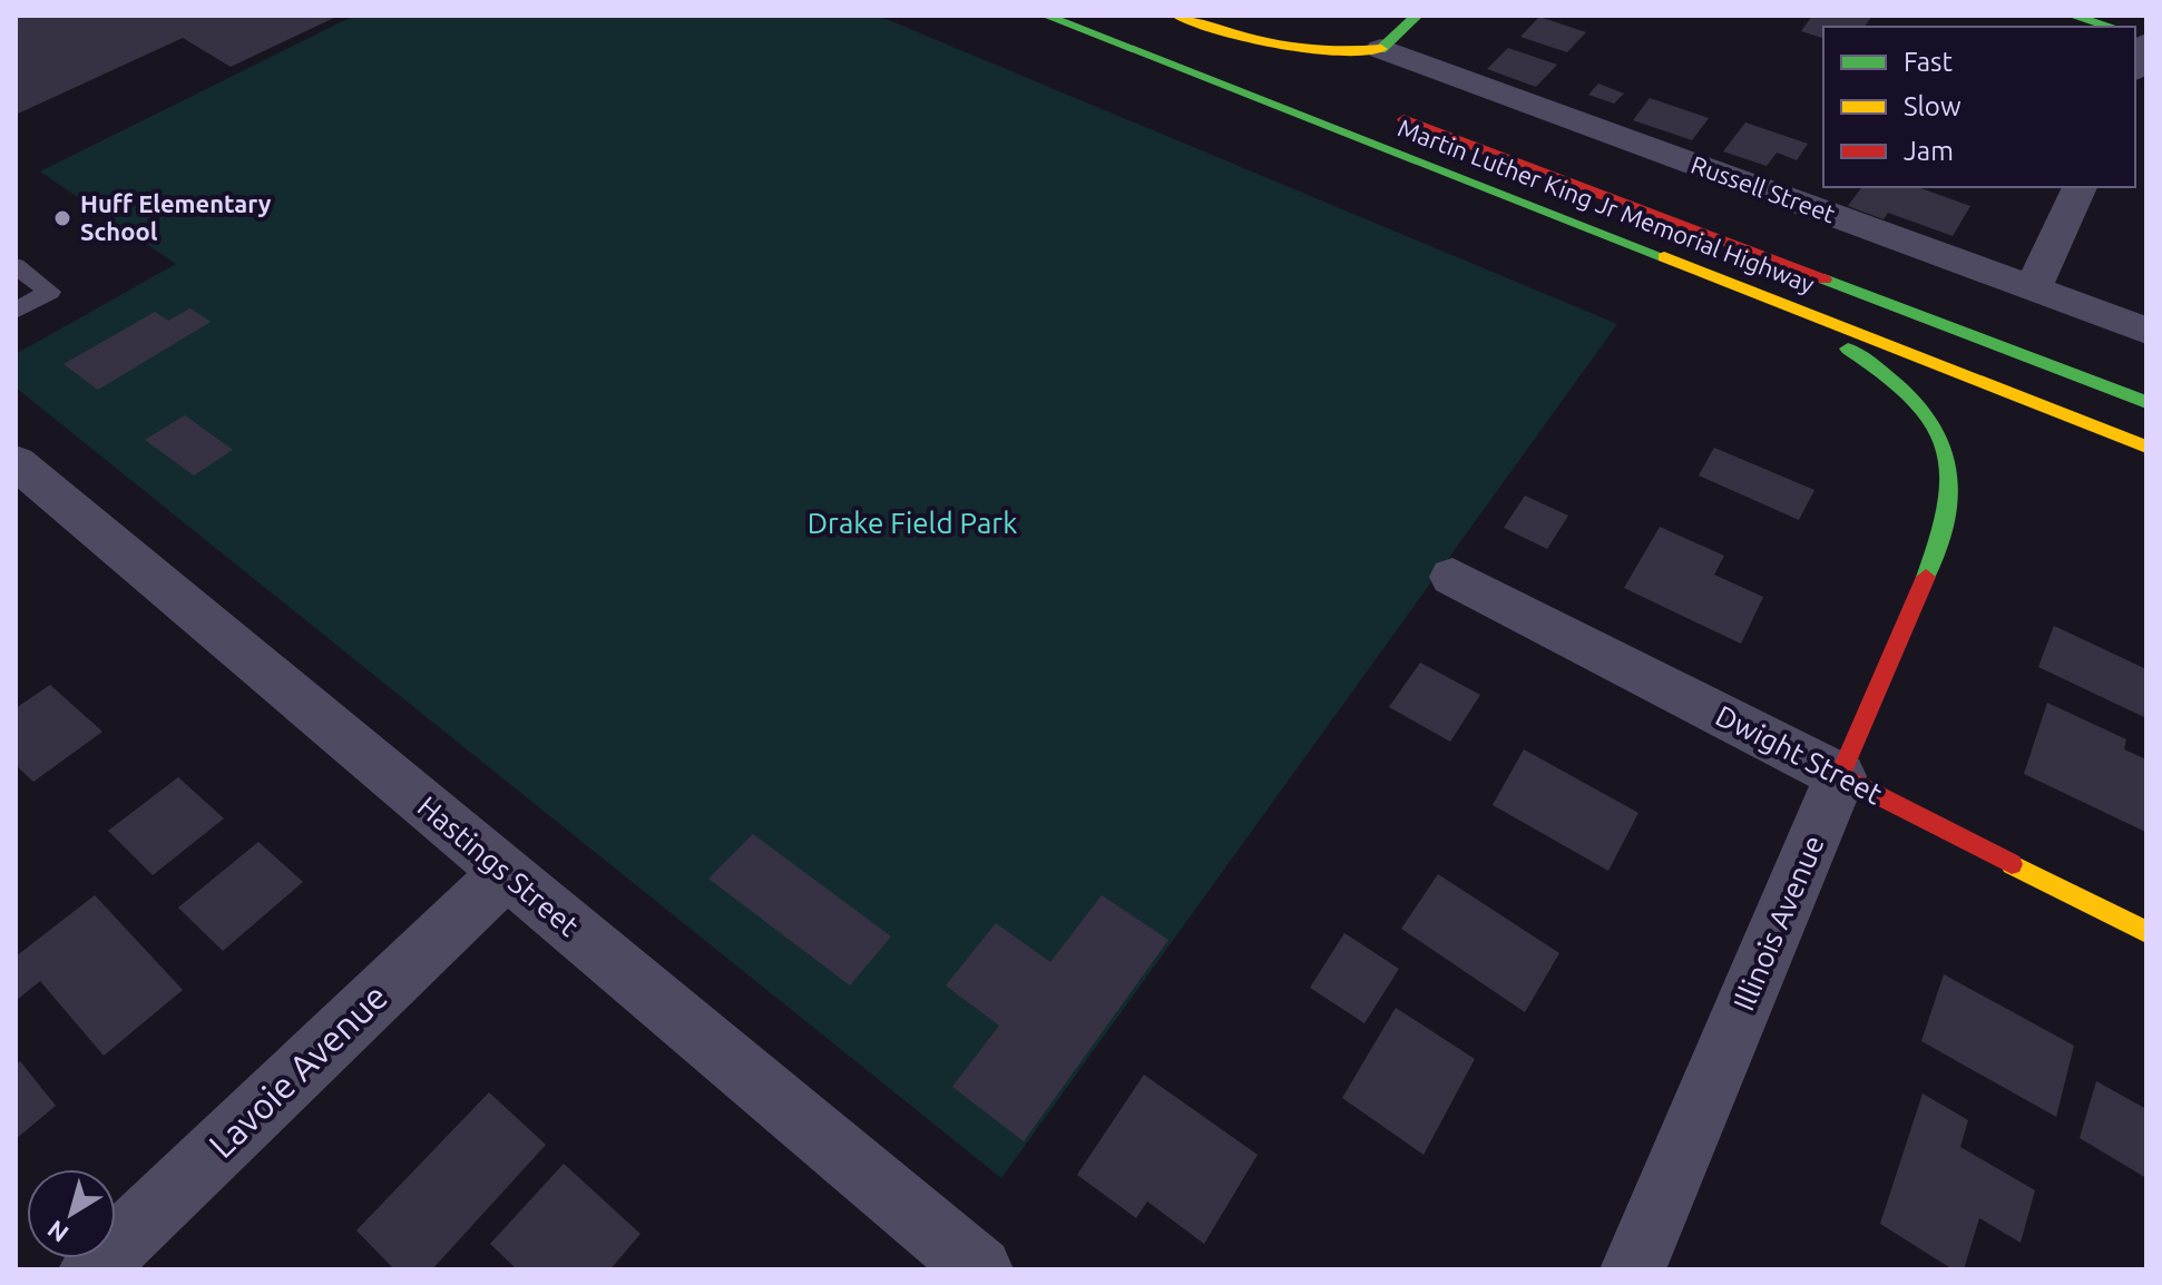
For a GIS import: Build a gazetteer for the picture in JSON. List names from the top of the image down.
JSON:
{
  "streets": {
    "main road": ["Martin Luther King Jr Memorial Highway", "Dwight Street", "Illinois Avenue"],
    "street": ["Russell Street", "Hastings Street", "Lavoie Avenue"]
  },
  "crossings": [
    ["Martin Luther King Jr Memorial Highway", "Illinois Avenue"],
    ["Dwight Street", "Illinois Avenue"],
    ["Hastings Street", "Lavoie Avenue"]
  ],
  "parks": ["Drake Field Park"],
  "places": ["Huff Elementary School"],
  "legend": ["Fast", "Slow", "Jam"],
  "north": "bottom left"
}
